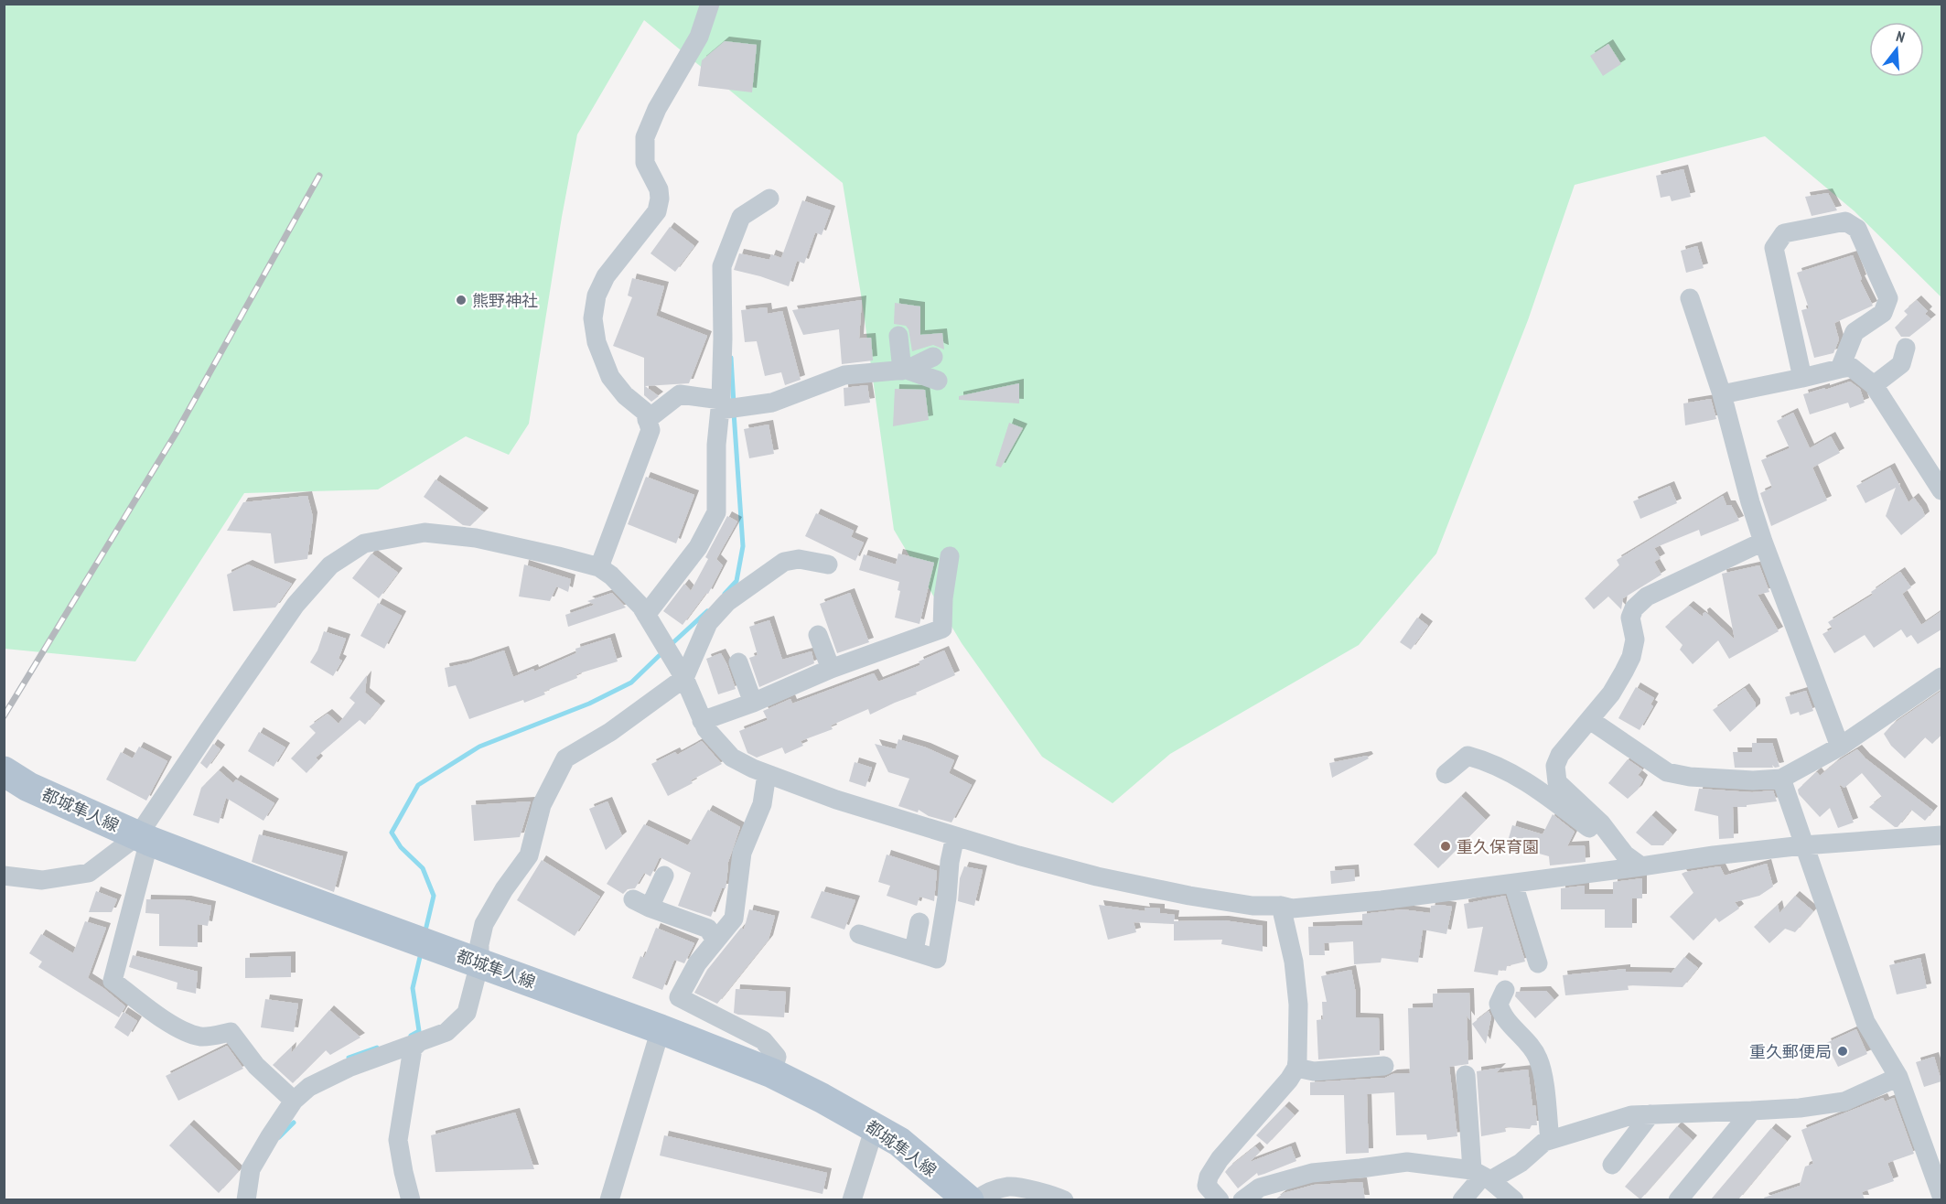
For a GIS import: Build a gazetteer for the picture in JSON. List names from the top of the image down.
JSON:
{
  "streets": {
    "main road": ["都城隼人線"]
  },
  "places": ["熊野神社", "重久保育園", "重久郵便局"],
  "north": "top"
}
